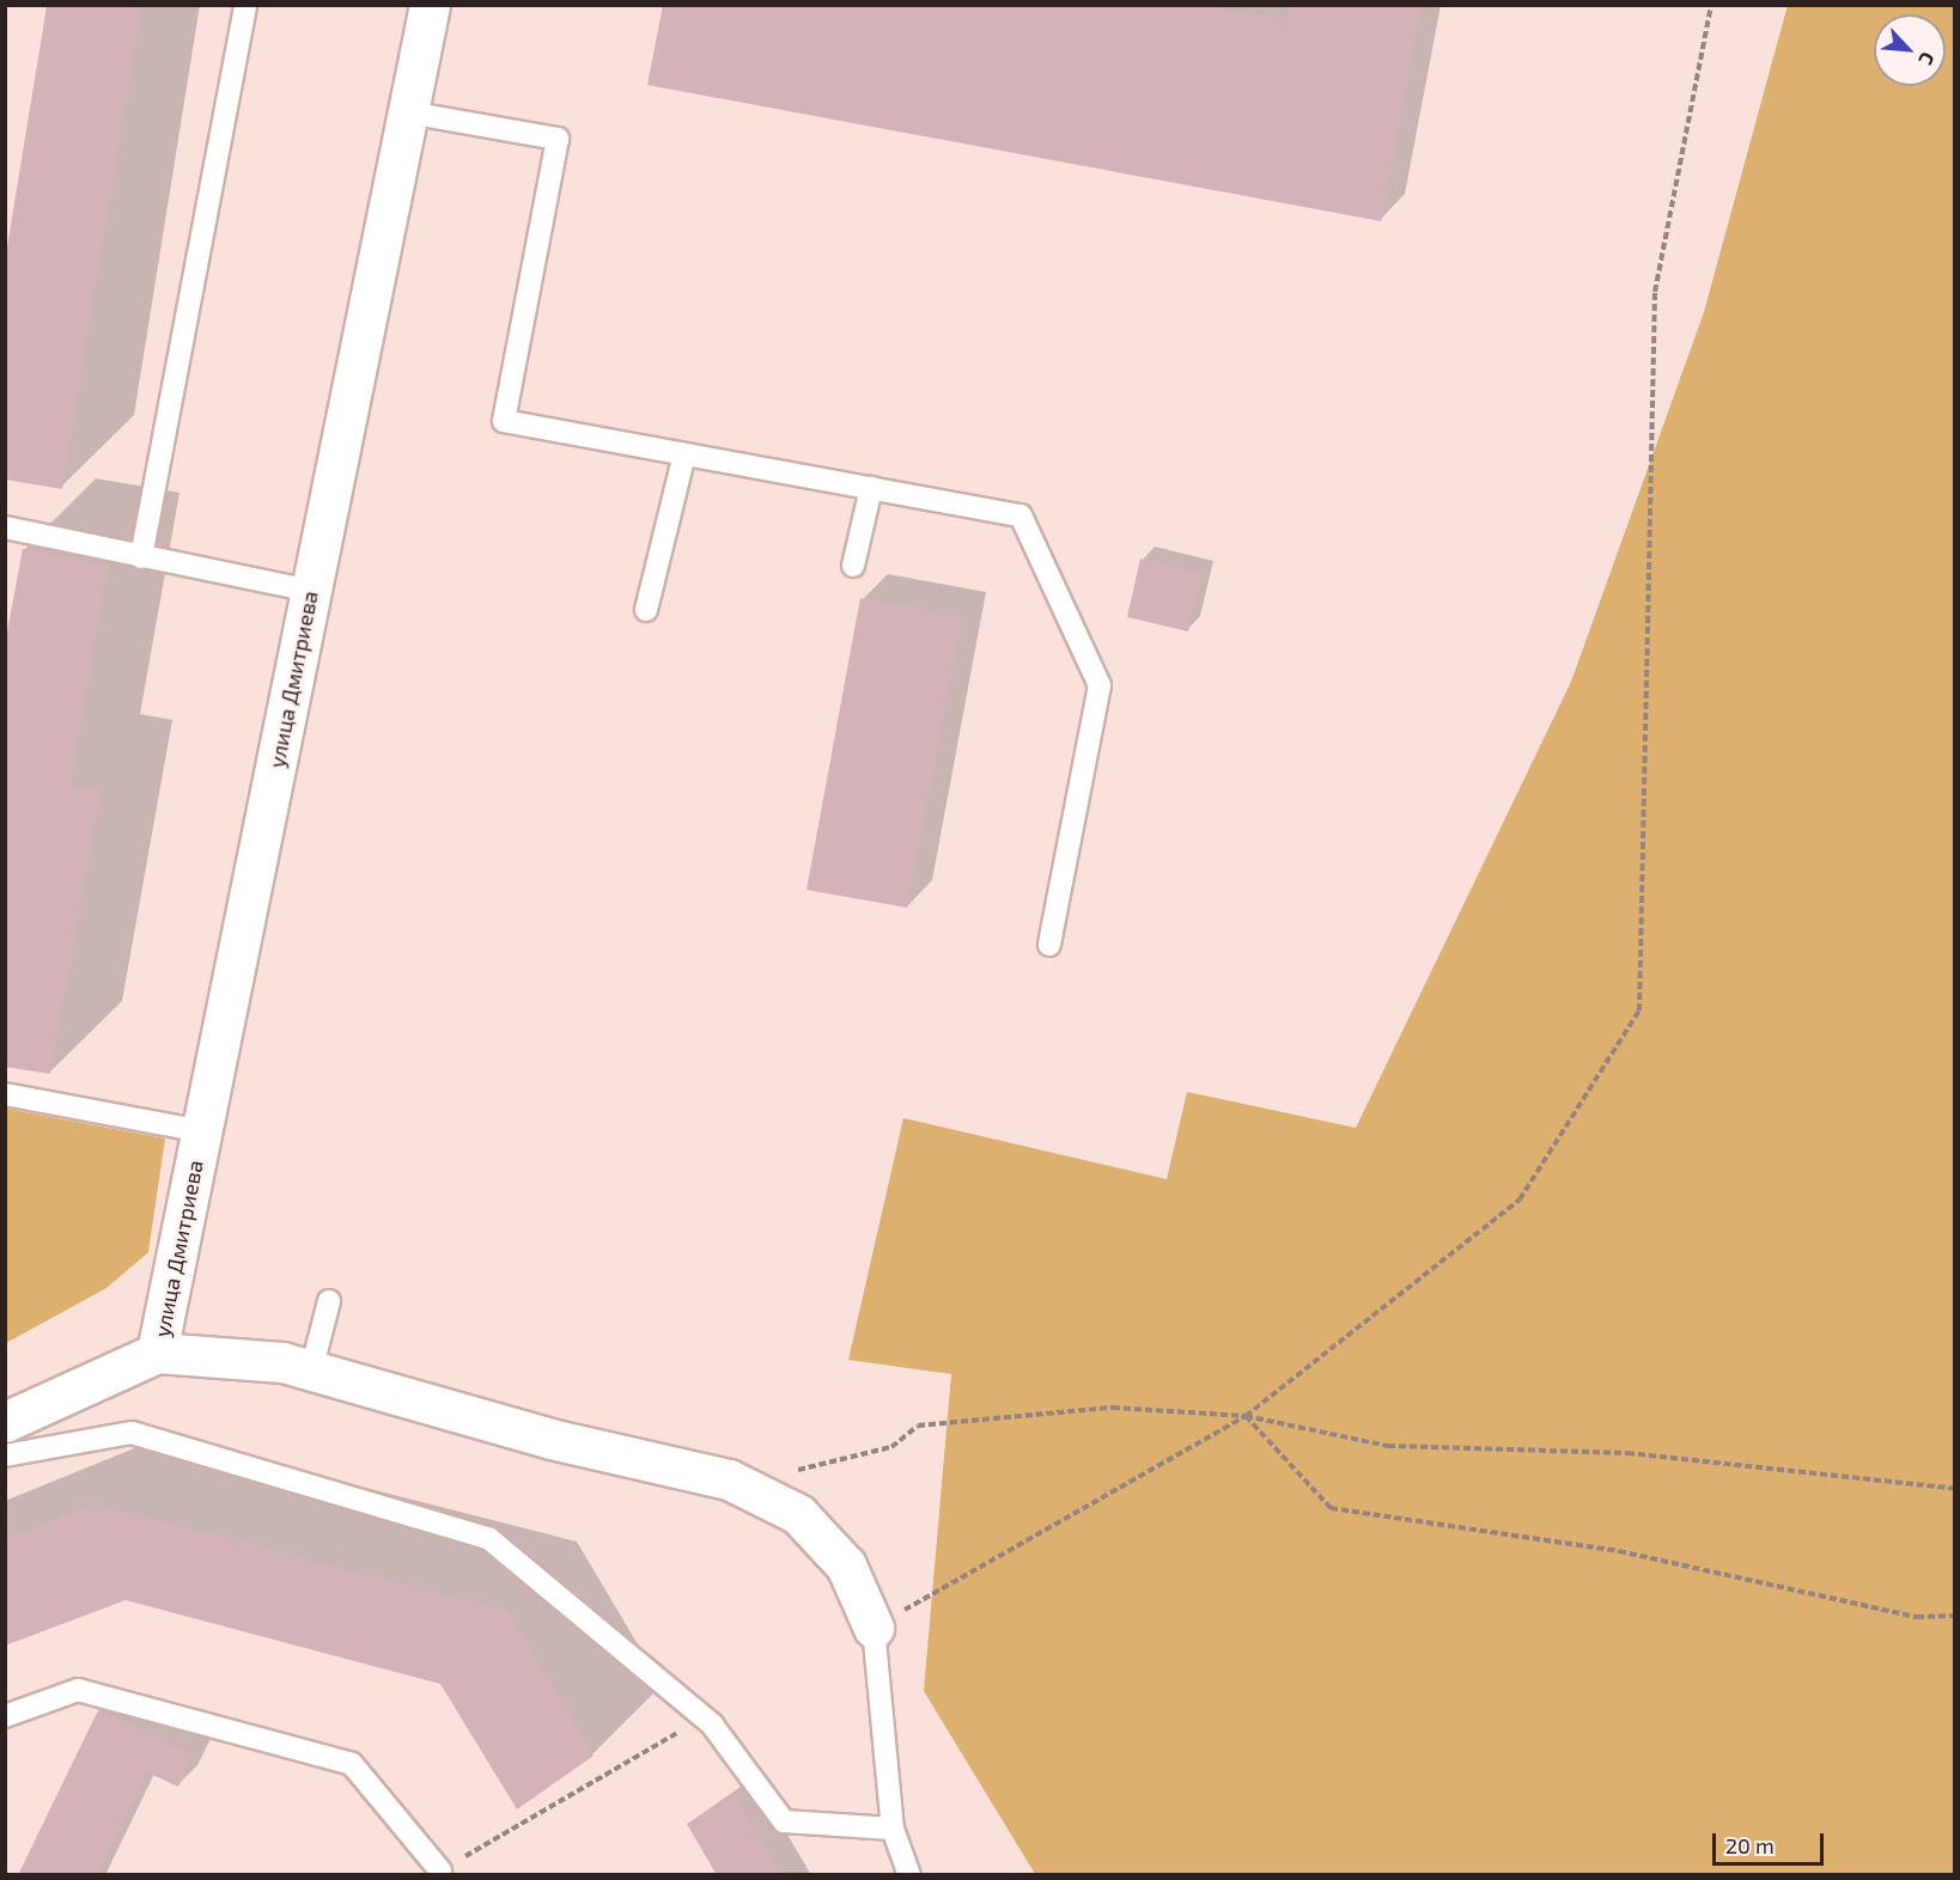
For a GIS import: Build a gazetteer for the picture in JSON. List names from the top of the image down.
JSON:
{
  "streets": {
    "street": ["улица Дмитриева"]
  },
  "scale_bar": "20 m",
  "north": "bottom right"
}
